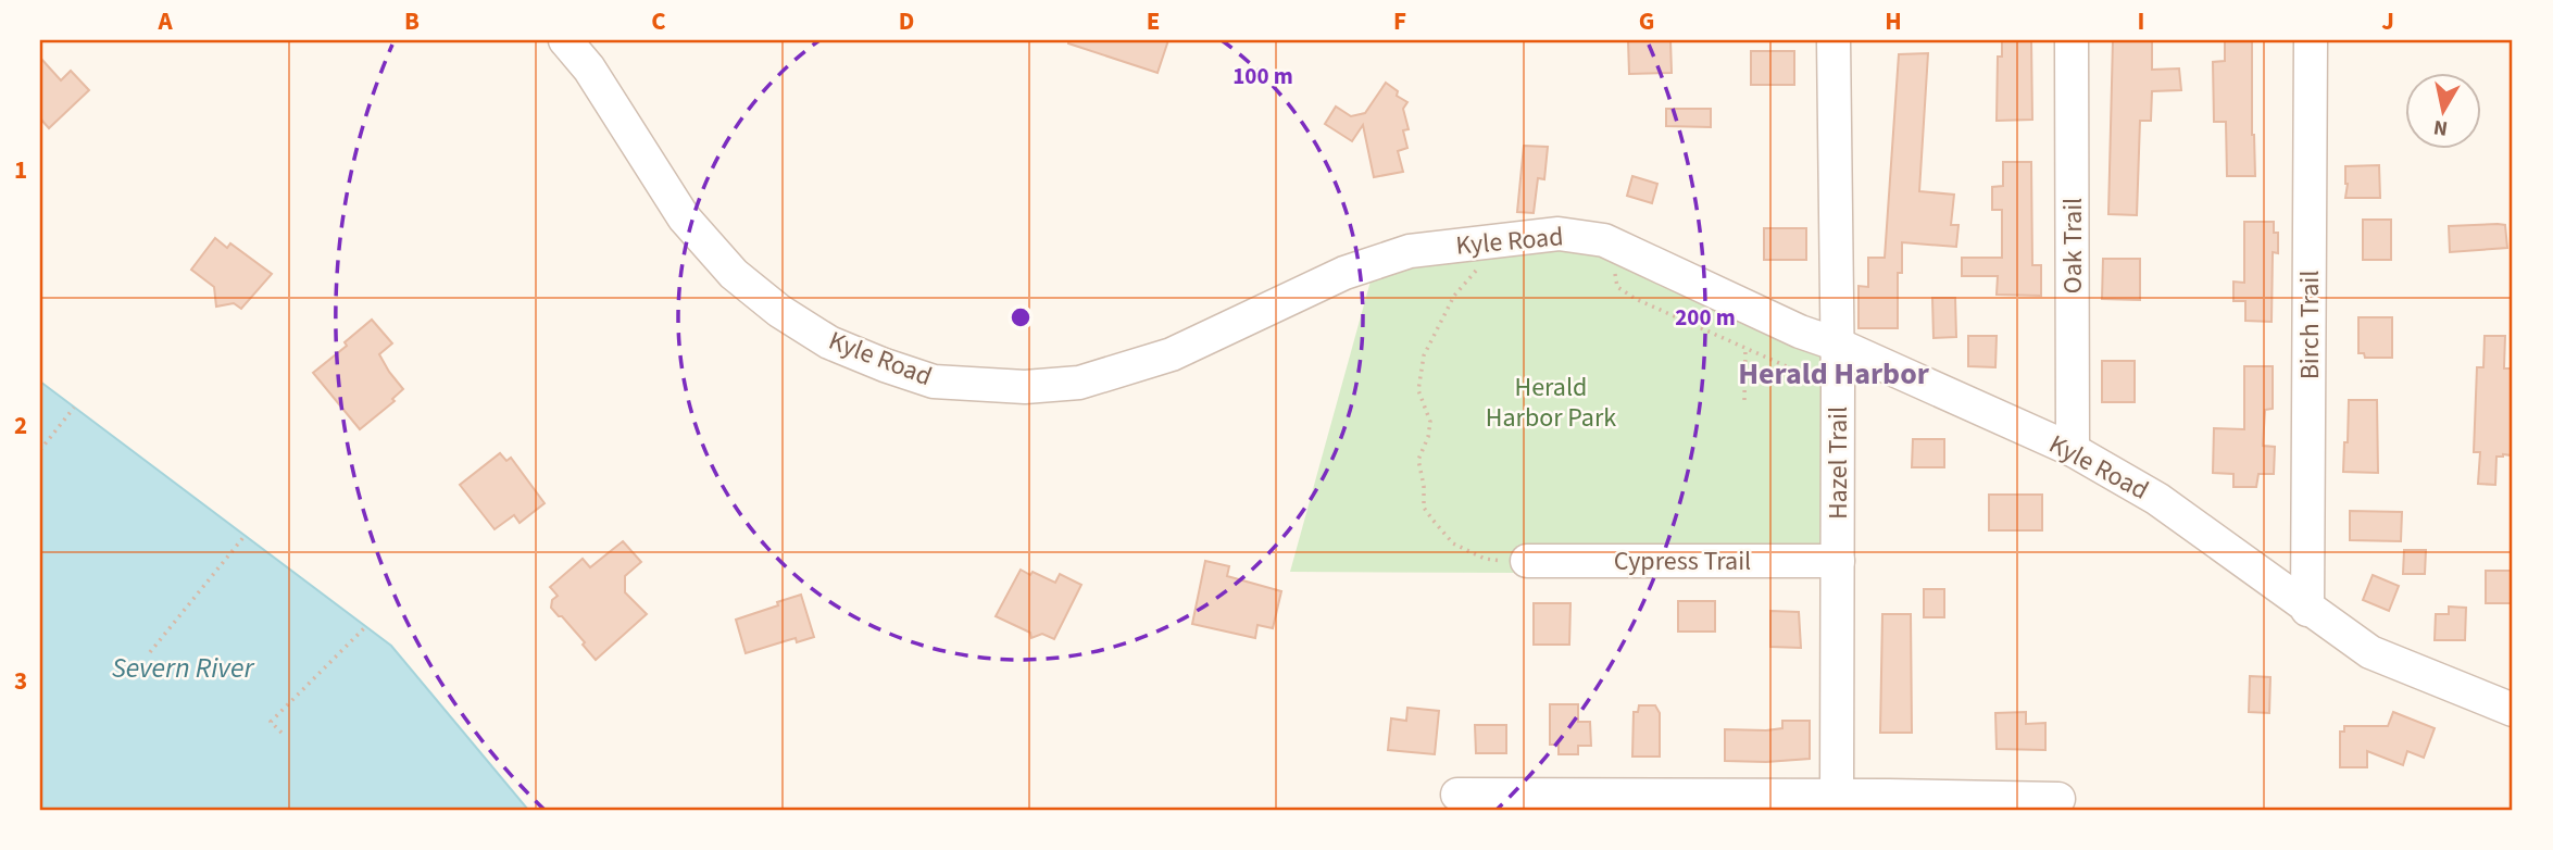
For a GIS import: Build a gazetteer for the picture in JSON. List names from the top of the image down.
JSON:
{
  "streets": {
    "street": [
      "Kyle Road",
      "Oak Trail",
      "Birch Trail",
      "Hazel Trail",
      "Cypress Trail"
    ]
  },
  "crossings": [
    ["Kyle Road", "Oak Trail"],
    ["Kyle Road", "Birch Trail"],
    ["Kyle Road", "Hazel Trail"],
    ["Hazel Trail", "Cypress Trail"]
  ],
  "districts": ["Herald Harbor"],
  "water": ["Severn River"],
  "parks": ["Herald Harbor Park"],
  "north": "bottom",
  "grid": {
    "columns": [
      "A",
      "B",
      "C",
      "D",
      "E",
      "F",
      "G",
      "H",
      "I",
      "J"
    ],
    "rows": ["1", "2", "3"]
  },
  "rings": ["100 m", "200 m"]
}
